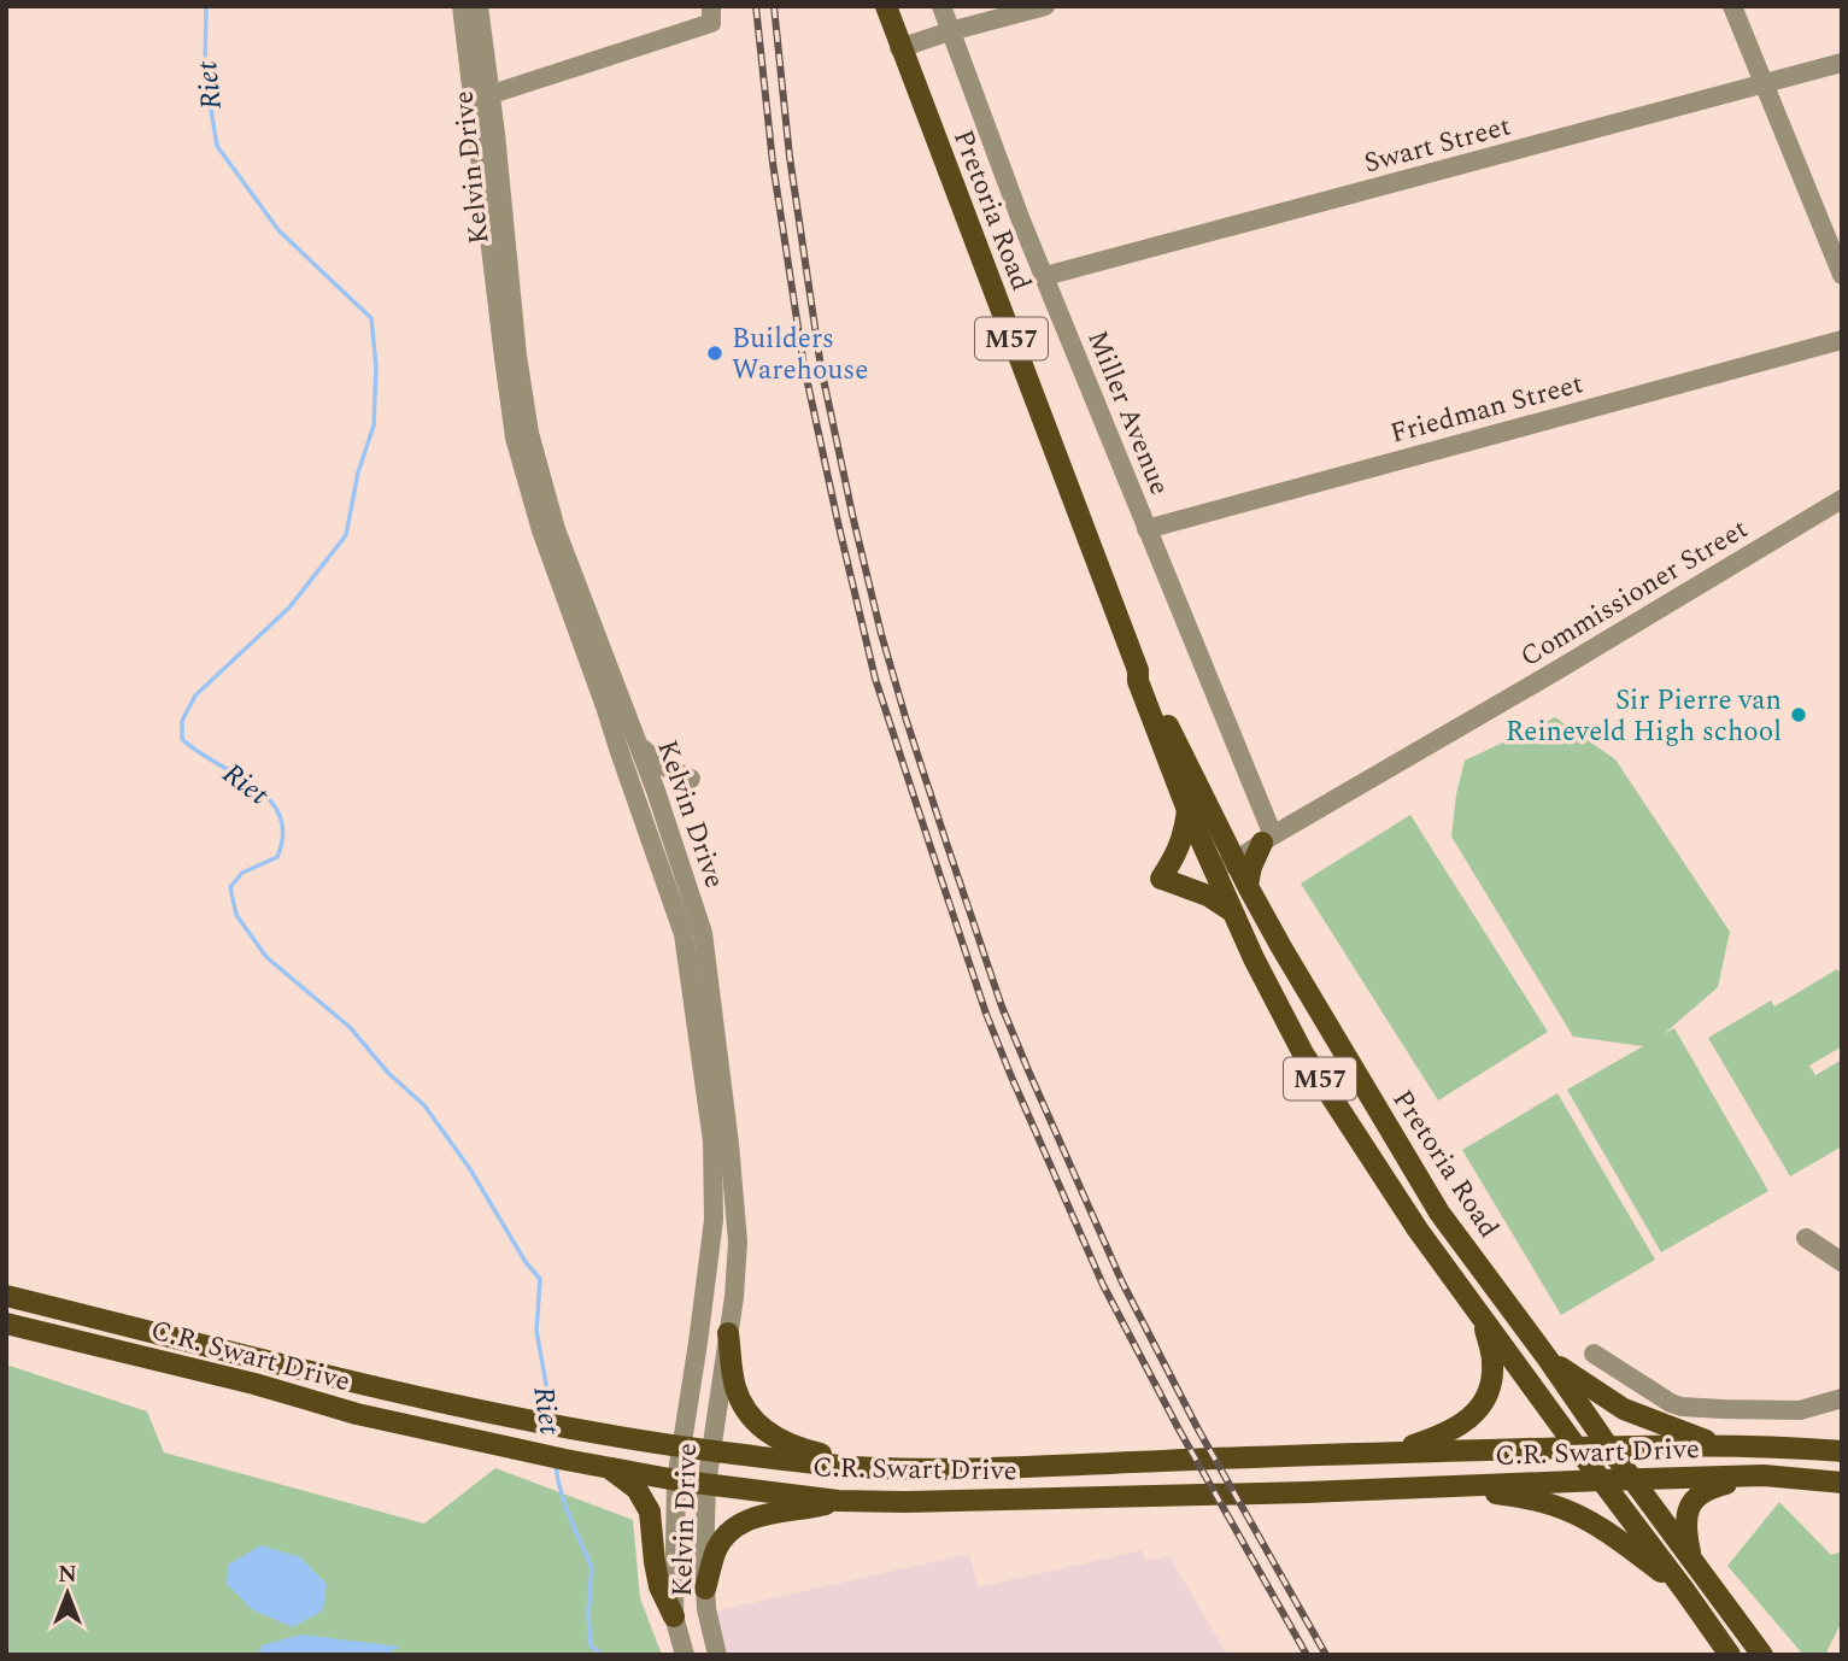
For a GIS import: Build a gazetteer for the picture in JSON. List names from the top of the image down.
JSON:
{
  "streets": {
    "main road": ["Pretoria Road", "M57", "C.R. Swart Drive"],
    "street": [
      "Swart Street",
      "Kelvin Drive",
      "Friedman Street",
      "Miller Avenue",
      "Commissioner Street"
    ]
  },
  "crossings": [
    ["Swart Street", "Miller Avenue"],
    ["Kelvin Drive", "C.R. Swart Drive"],
    ["Pretoria Road", "Commissioner Street"],
    ["Pretoria Road", "C.R. Swart Drive"],
    ["Friedman Street", "Miller Avenue"],
    ["Miller Avenue", "Commissioner Street"]
  ],
  "water": ["Riet"],
  "places": ["Builders Warehouse", "Sir Pierre van Reineveld High school"],
  "north": "top"
}
